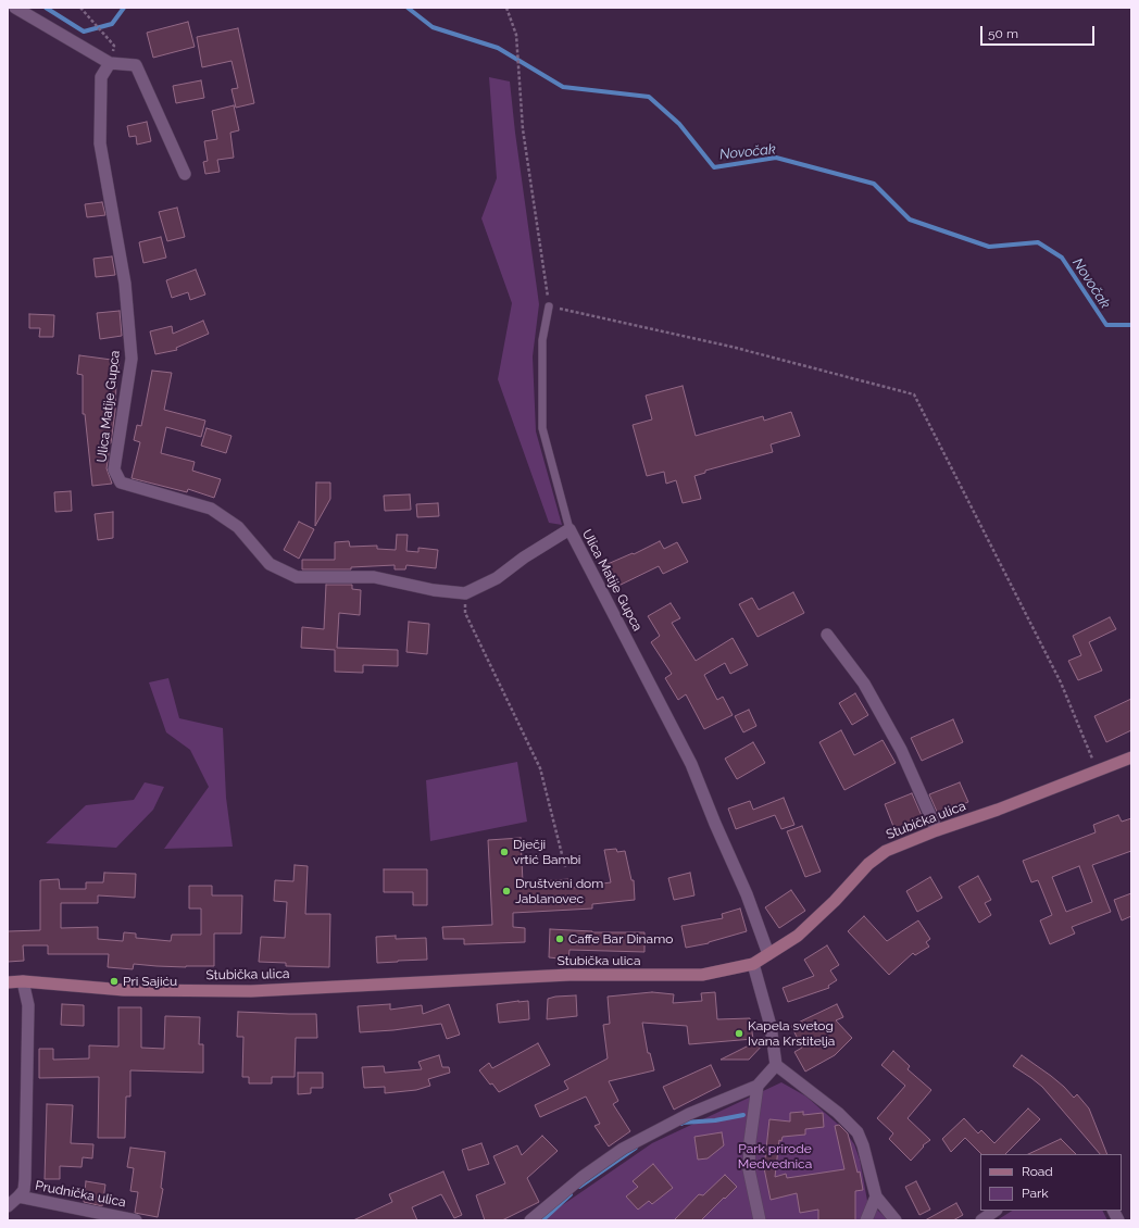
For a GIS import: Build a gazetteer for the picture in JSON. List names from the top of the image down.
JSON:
{
  "streets": {
    "main road": ["Stubička ulica"],
    "street": ["Ulica Matije Gupca", "Prudnička ulica"]
  },
  "crossings": [
    ["Ulica Matije Gupca", "Stubička ulica"],
    ["Stubička ulica", "Prudnička ulica"]
  ],
  "water": ["Novočak"],
  "parks": ["Park prirode Medvednica"],
  "places": [
    "Dječji vrtić Bambi",
    "Društveni dom Jablanovec",
    "Caffe Bar Dinamo",
    "Pri Sajiću",
    "Kapela svetog Ivana Krstitelja"
  ],
  "legend": ["Road", "Park"],
  "scale_bar": "50 m"
}
